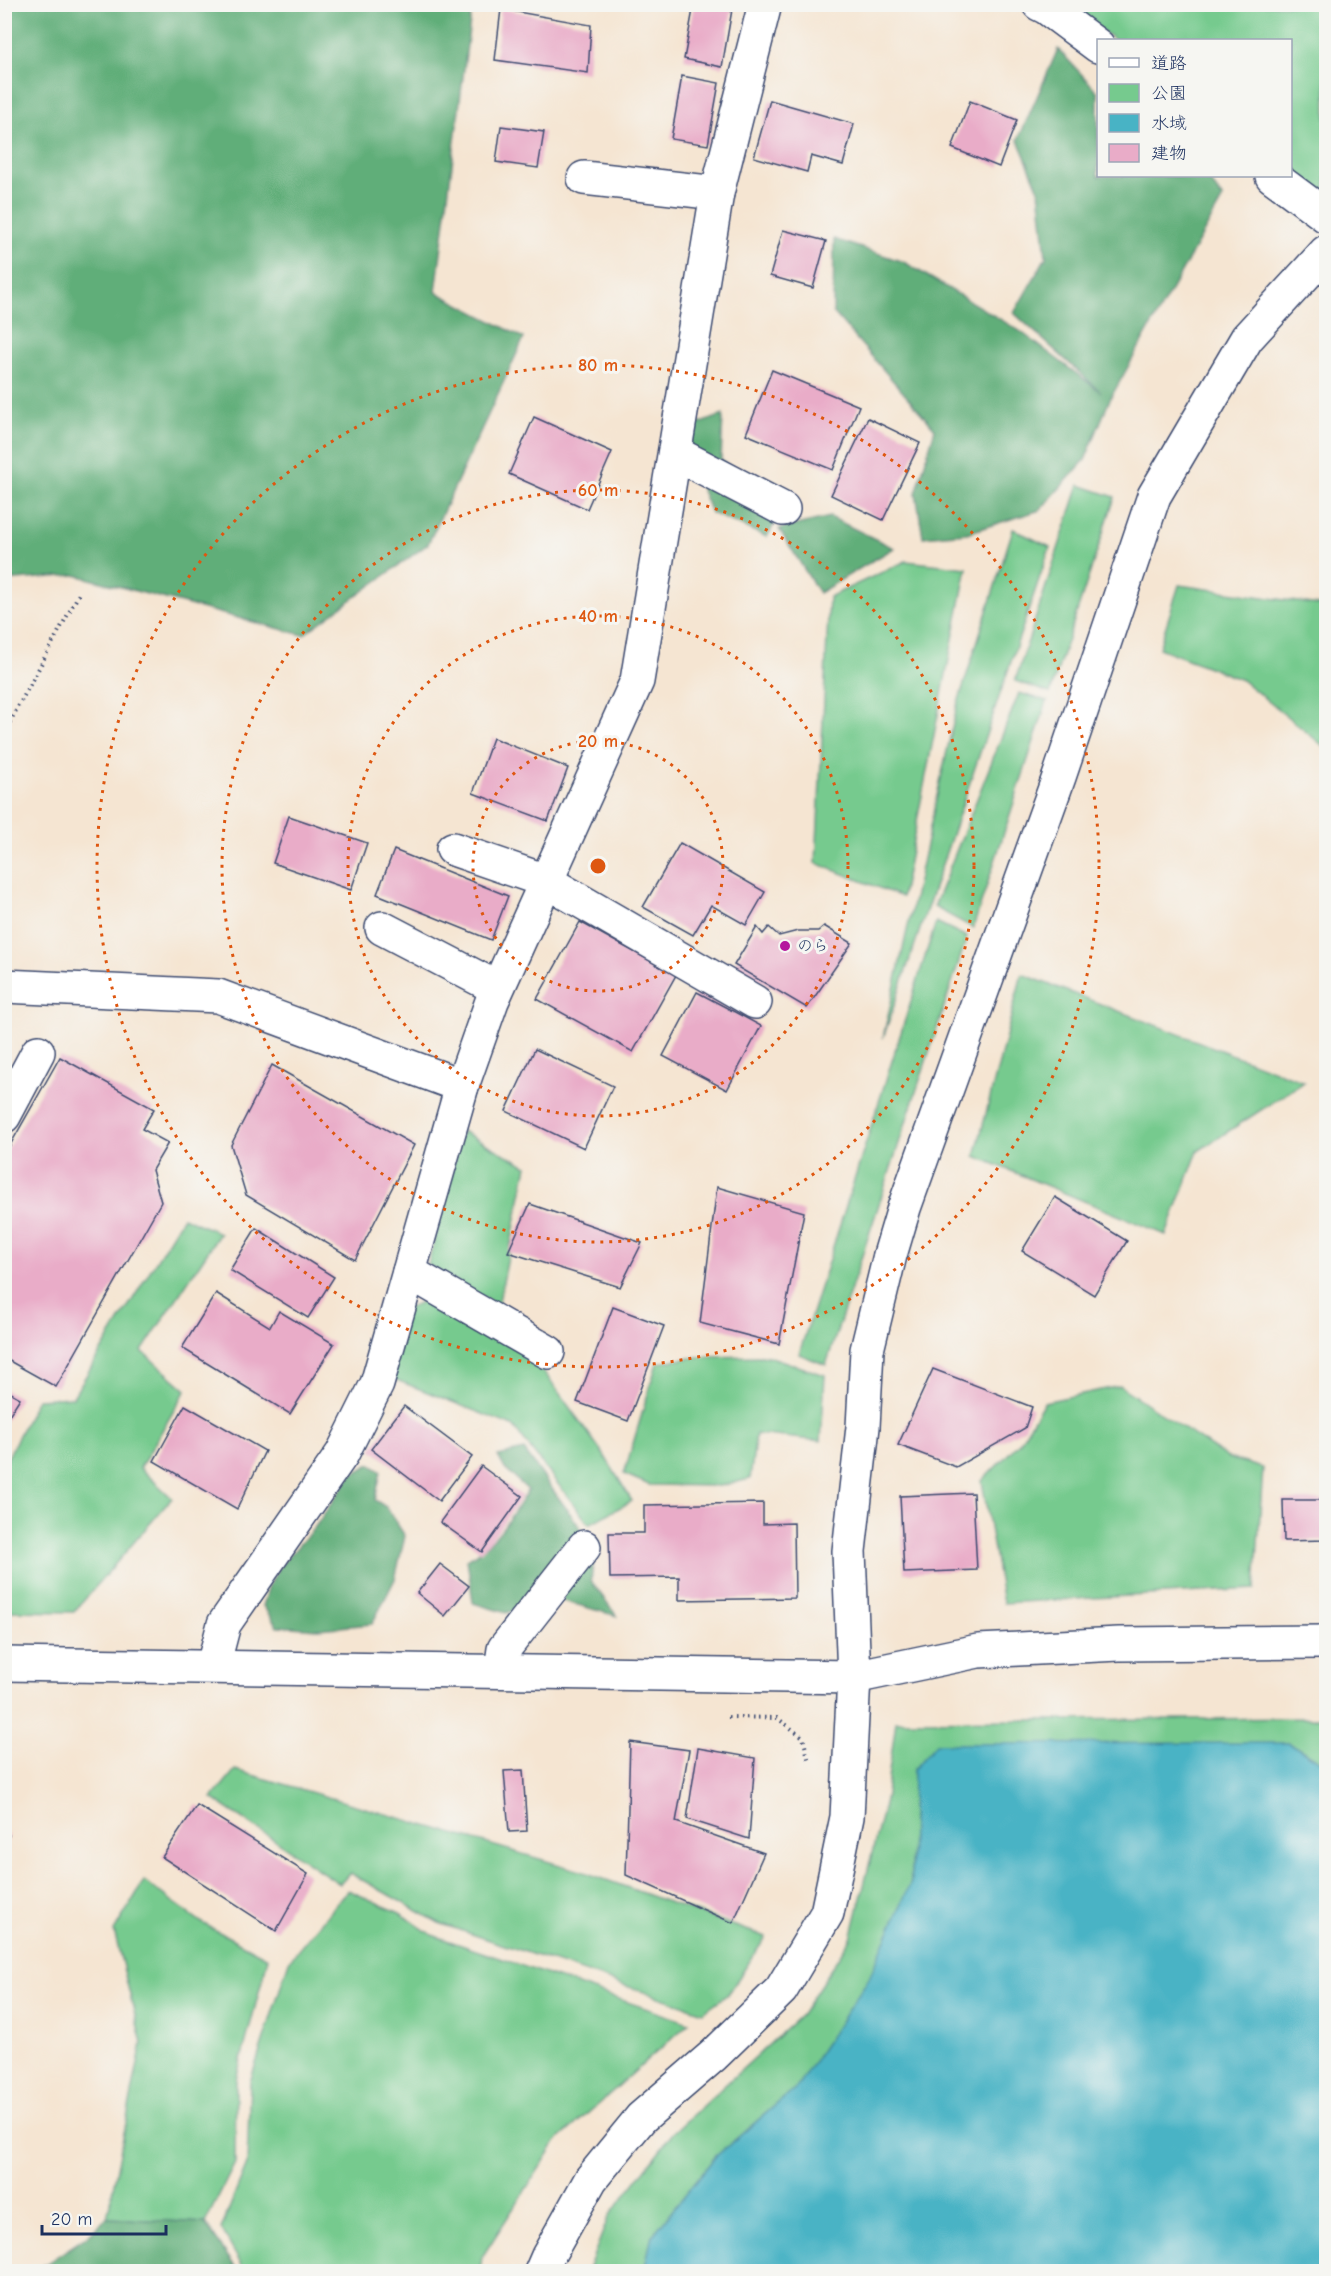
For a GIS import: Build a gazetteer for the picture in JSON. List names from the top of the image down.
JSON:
{
  "places": ["のら"],
  "legend": [
    "道路",
    "公園",
    "水域",
    "建物"
  ],
  "scale_bar": "20 m",
  "rings": [
    "80 m",
    "60 m",
    "40 m",
    "20 m"
  ]
}
